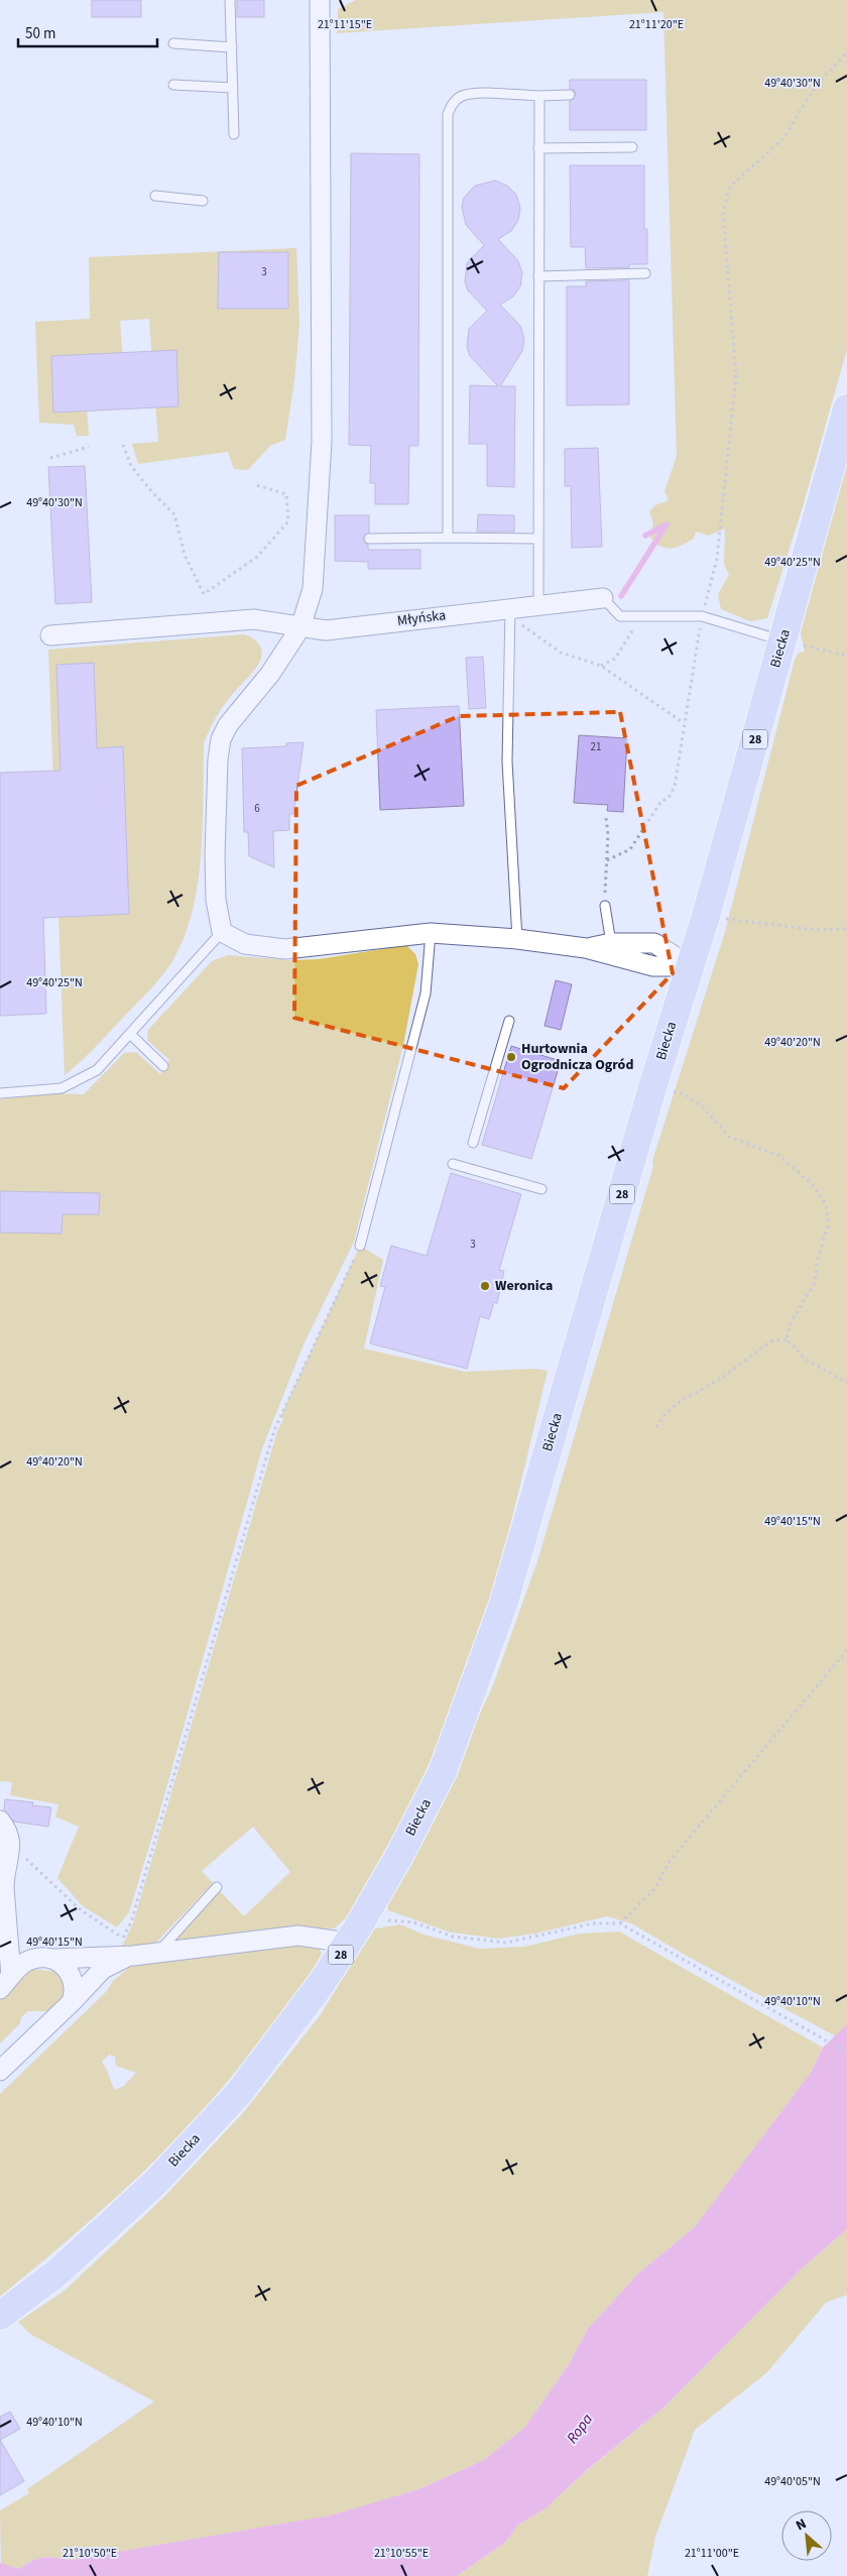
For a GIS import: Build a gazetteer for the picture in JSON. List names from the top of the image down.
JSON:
{
  "streets": {
    "main road": ["Biecka", "28"],
    "street": ["Młyńska"]
  },
  "crossings": [
    ["Młyńska", "Biecka"]
  ],
  "water": ["Ropa"],
  "places": ["Hurtownia Ogrodnicza Ogród", "Weronica"],
  "house_numbers": [
    "3",
    "21",
    "6",
    "3"
  ],
  "scale_bar": "50 m",
  "north": "top left",
  "coordinates": [
    "21°11'15\"E",
    "21°11'20\"E",
    "49°40'30\"N",
    "49°40'25\"N",
    "49°40'20\"N",
    "49°40'15\"N",
    "49°40'10\"N",
    "49°40'05\"N",
    "21°10'50\"E",
    "21°10'55\"E",
    "21°11'00\"E"
  ]
}
